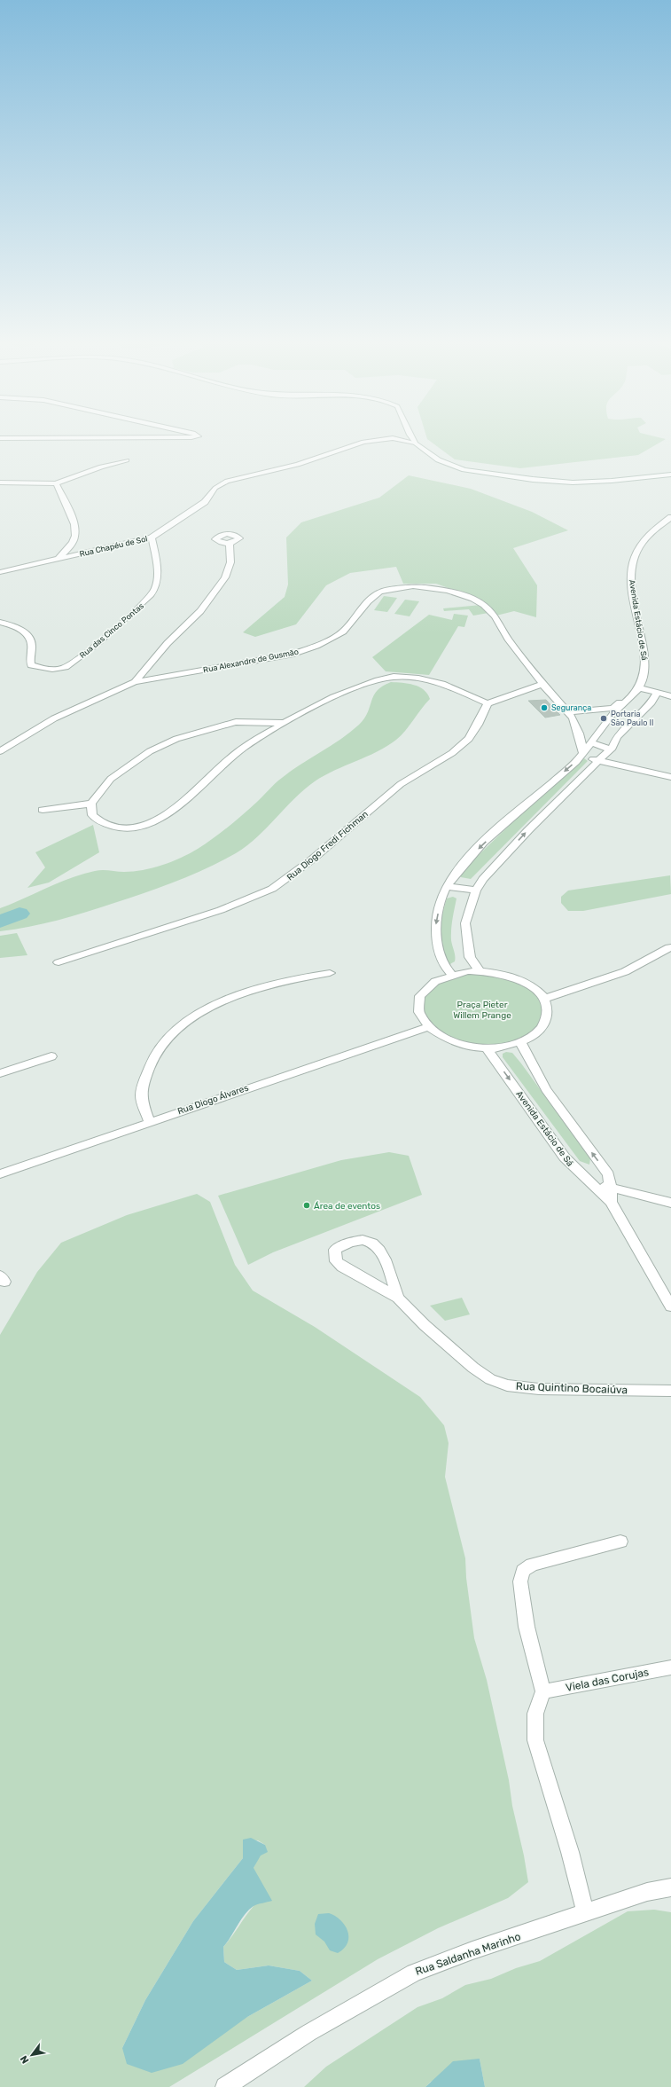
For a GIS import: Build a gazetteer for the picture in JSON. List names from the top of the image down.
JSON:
{
  "streets": {
    "street": [
      "Rua Chapéu de Sol",
      "Avenida Estácio de Sá",
      "Rua das Cinco Pontas",
      "Rua Alexandre de Gusmão",
      "Rua Diogo Fredi Fichman",
      "Rua Diogo Álvares",
      "Rua Quintino Bocaiúva",
      "Viela das Corujas",
      "Rua Saldanha Marinho"
    ]
  },
  "crossings": [
    ["Rua Chapéu de Sol", "Rua das Cinco Pontas"],
    ["Avenida Estácio de Sá", "Rua Alexandre de Gusmão"],
    ["Avenida Estácio de Sá", "Rua Diogo Álvares"]
  ],
  "parks": ["Praça Pieter Willem Prange"],
  "places": ["Segurança", "Portaria São Paulo II", "Área de eventos"],
  "north": "bottom left"
}
